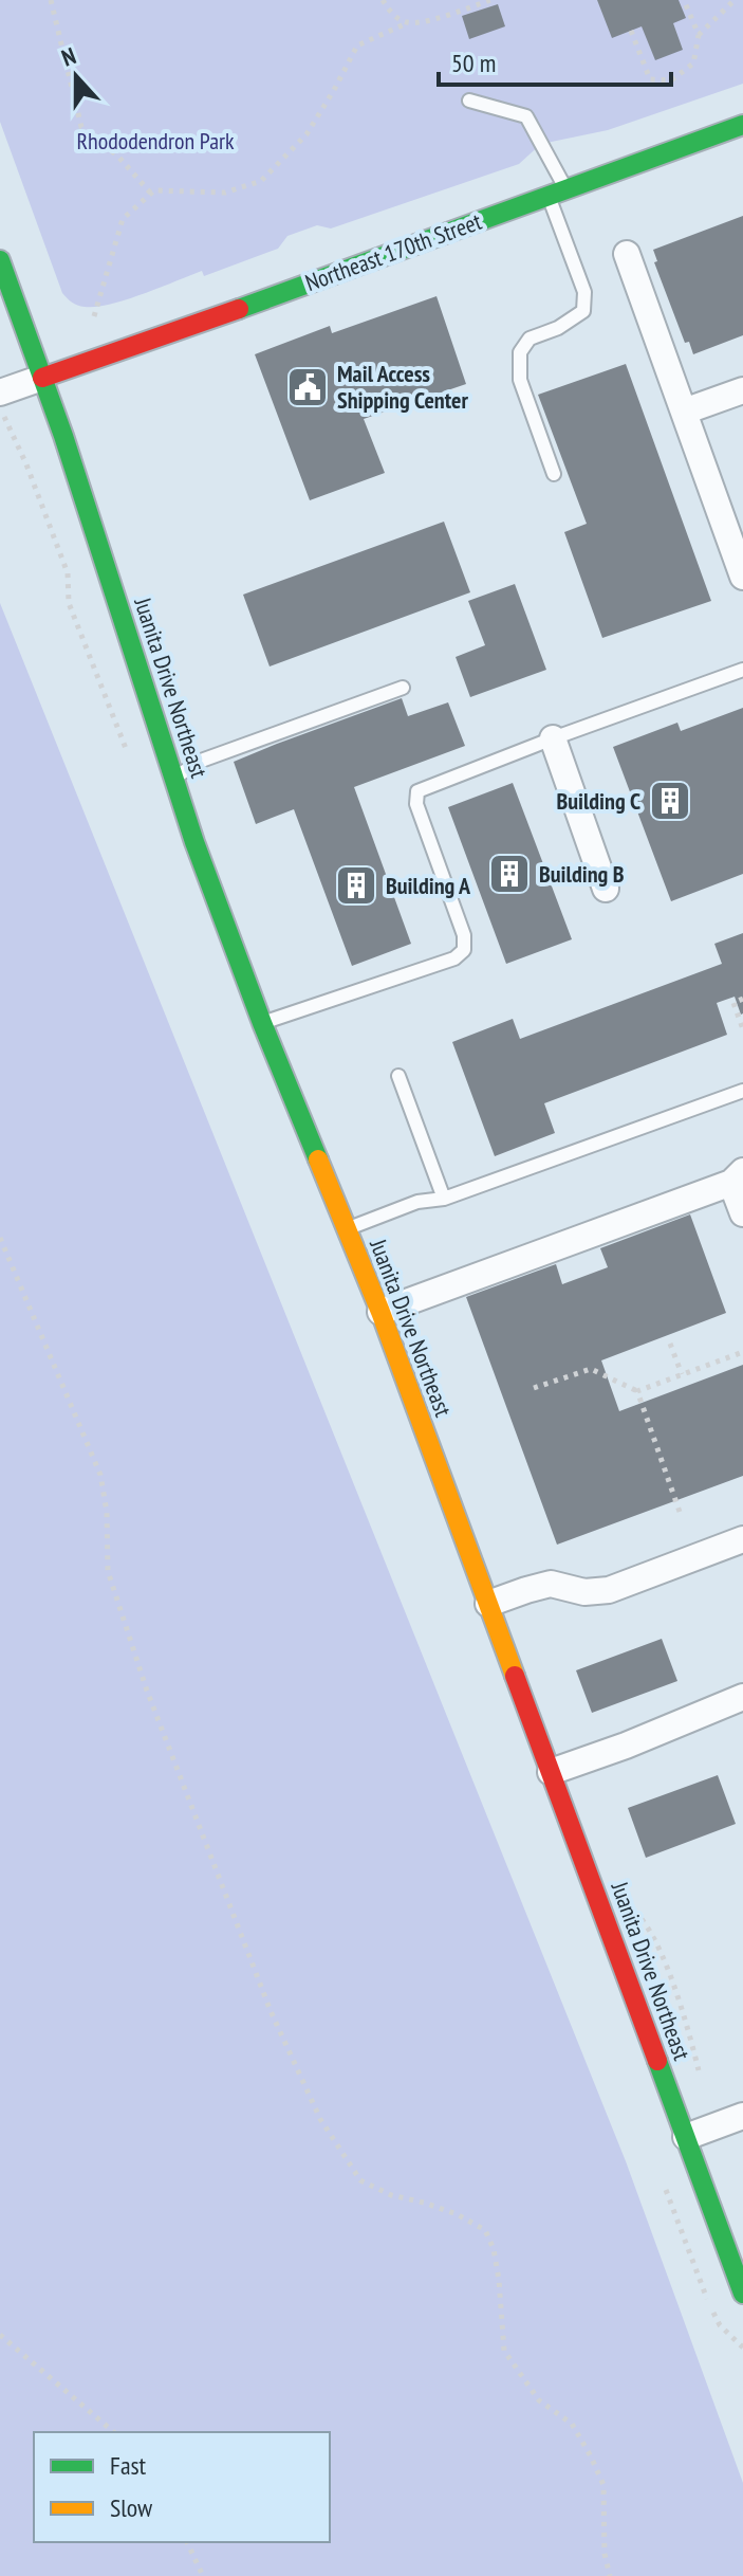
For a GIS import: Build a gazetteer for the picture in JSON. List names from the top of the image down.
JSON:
{
  "streets": {
    "main road": ["Northeast 170th Street", "Juanita Drive Northeast"]
  },
  "crossings": [
    ["Northeast 170th Street", "Juanita Drive Northeast"]
  ],
  "parks": ["Rhododendron Park"],
  "places": {
    "public building": ["Mail Access Shipping Center"],
    "building": ["Building C", "Building B", "Building A"]
  },
  "legend": ["Fast", "Slow"],
  "scale_bar": "50 m",
  "north": "top"
}
